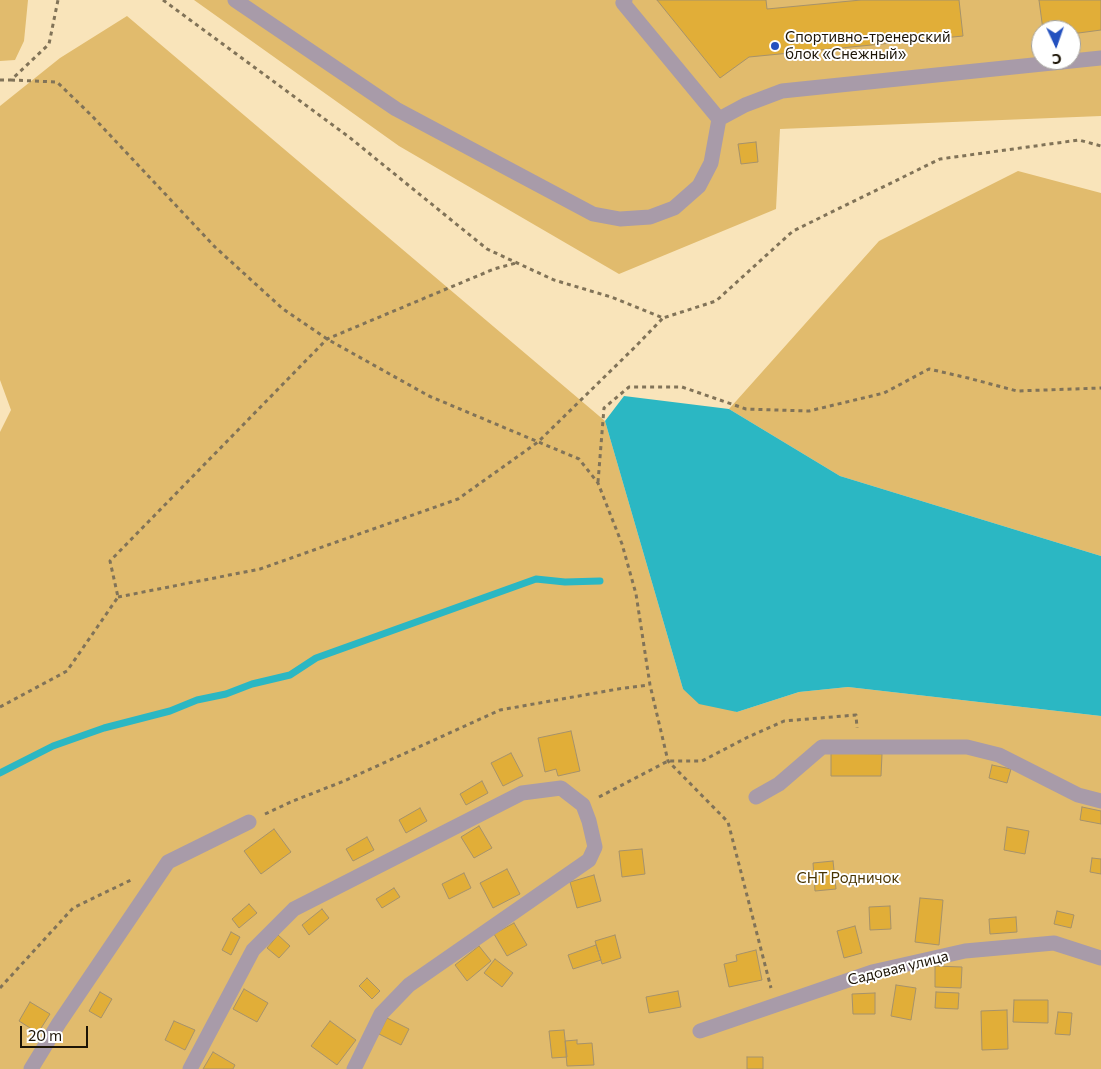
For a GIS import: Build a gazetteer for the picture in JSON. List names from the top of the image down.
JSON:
{
  "streets": {
    "street": ["Садовая улица"]
  },
  "parks": ["СНТ Родничок"],
  "places": ["Спортивно-тренерский блок «Снежный»"],
  "scale_bar": "20 m",
  "north": "bottom"
}
